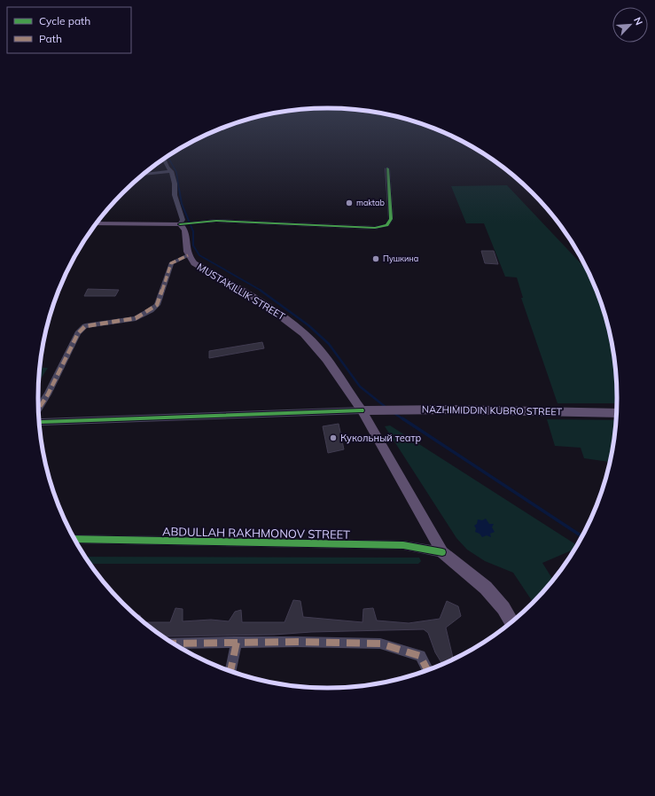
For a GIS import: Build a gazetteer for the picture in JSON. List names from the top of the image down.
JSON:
{
  "streets": {
    "main road": ["MUSTAKILLIK STREET", "NAZHIMIDDIN KUBRO STREET"],
    "street": ["ABDULLAH RAKHMONOV STREET"]
  },
  "crossings": [
    ["MUSTAKILLIK STREET", "NAZHIMIDDIN KUBRO STREET"],
    ["MUSTAKILLIK STREET", "ABDULLAH RAKHMONOV STREET"]
  ],
  "places": ["maktab", "Пушкина", "Кукольный театр"],
  "legend": ["Cycle path", "Path"],
  "north": "top right"
}
